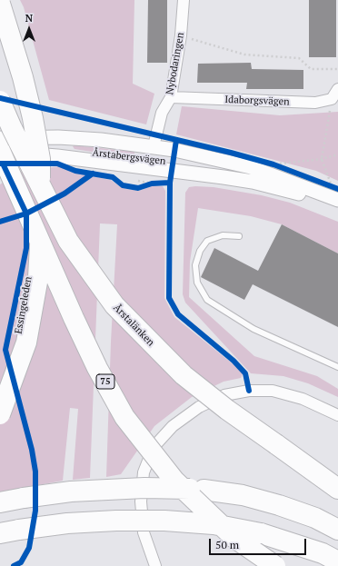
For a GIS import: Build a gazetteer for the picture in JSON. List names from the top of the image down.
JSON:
{
  "streets": {
    "highway": ["Essingeleden", "Årstalänken", "75"],
    "street": ["Nybodaringen", "Idaborgsvägen", "Årstabergsvägen"]
  },
  "crossings": [
    ["Nybodaringen", "Idaborgsvägen"],
    ["Nybodaringen", "Årstabergsvägen"],
    ["Årstabergsvägen", "75"]
  ],
  "scale_bar": "50 m",
  "north": "top"
}
